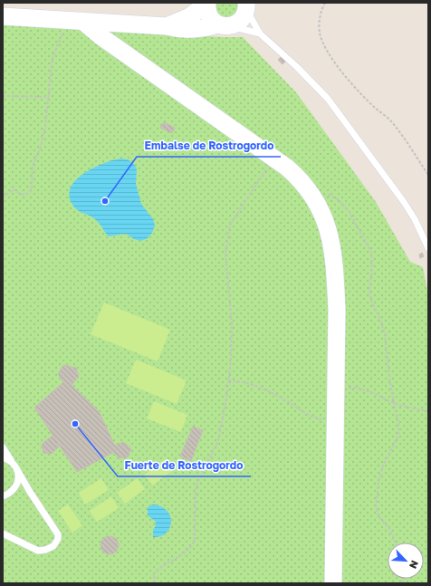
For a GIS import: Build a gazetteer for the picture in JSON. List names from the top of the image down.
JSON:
{
  "places": ["Embalse de Rostrogordo", "Fuerte de Rostrogordo"],
  "north": "bottom right"
}
